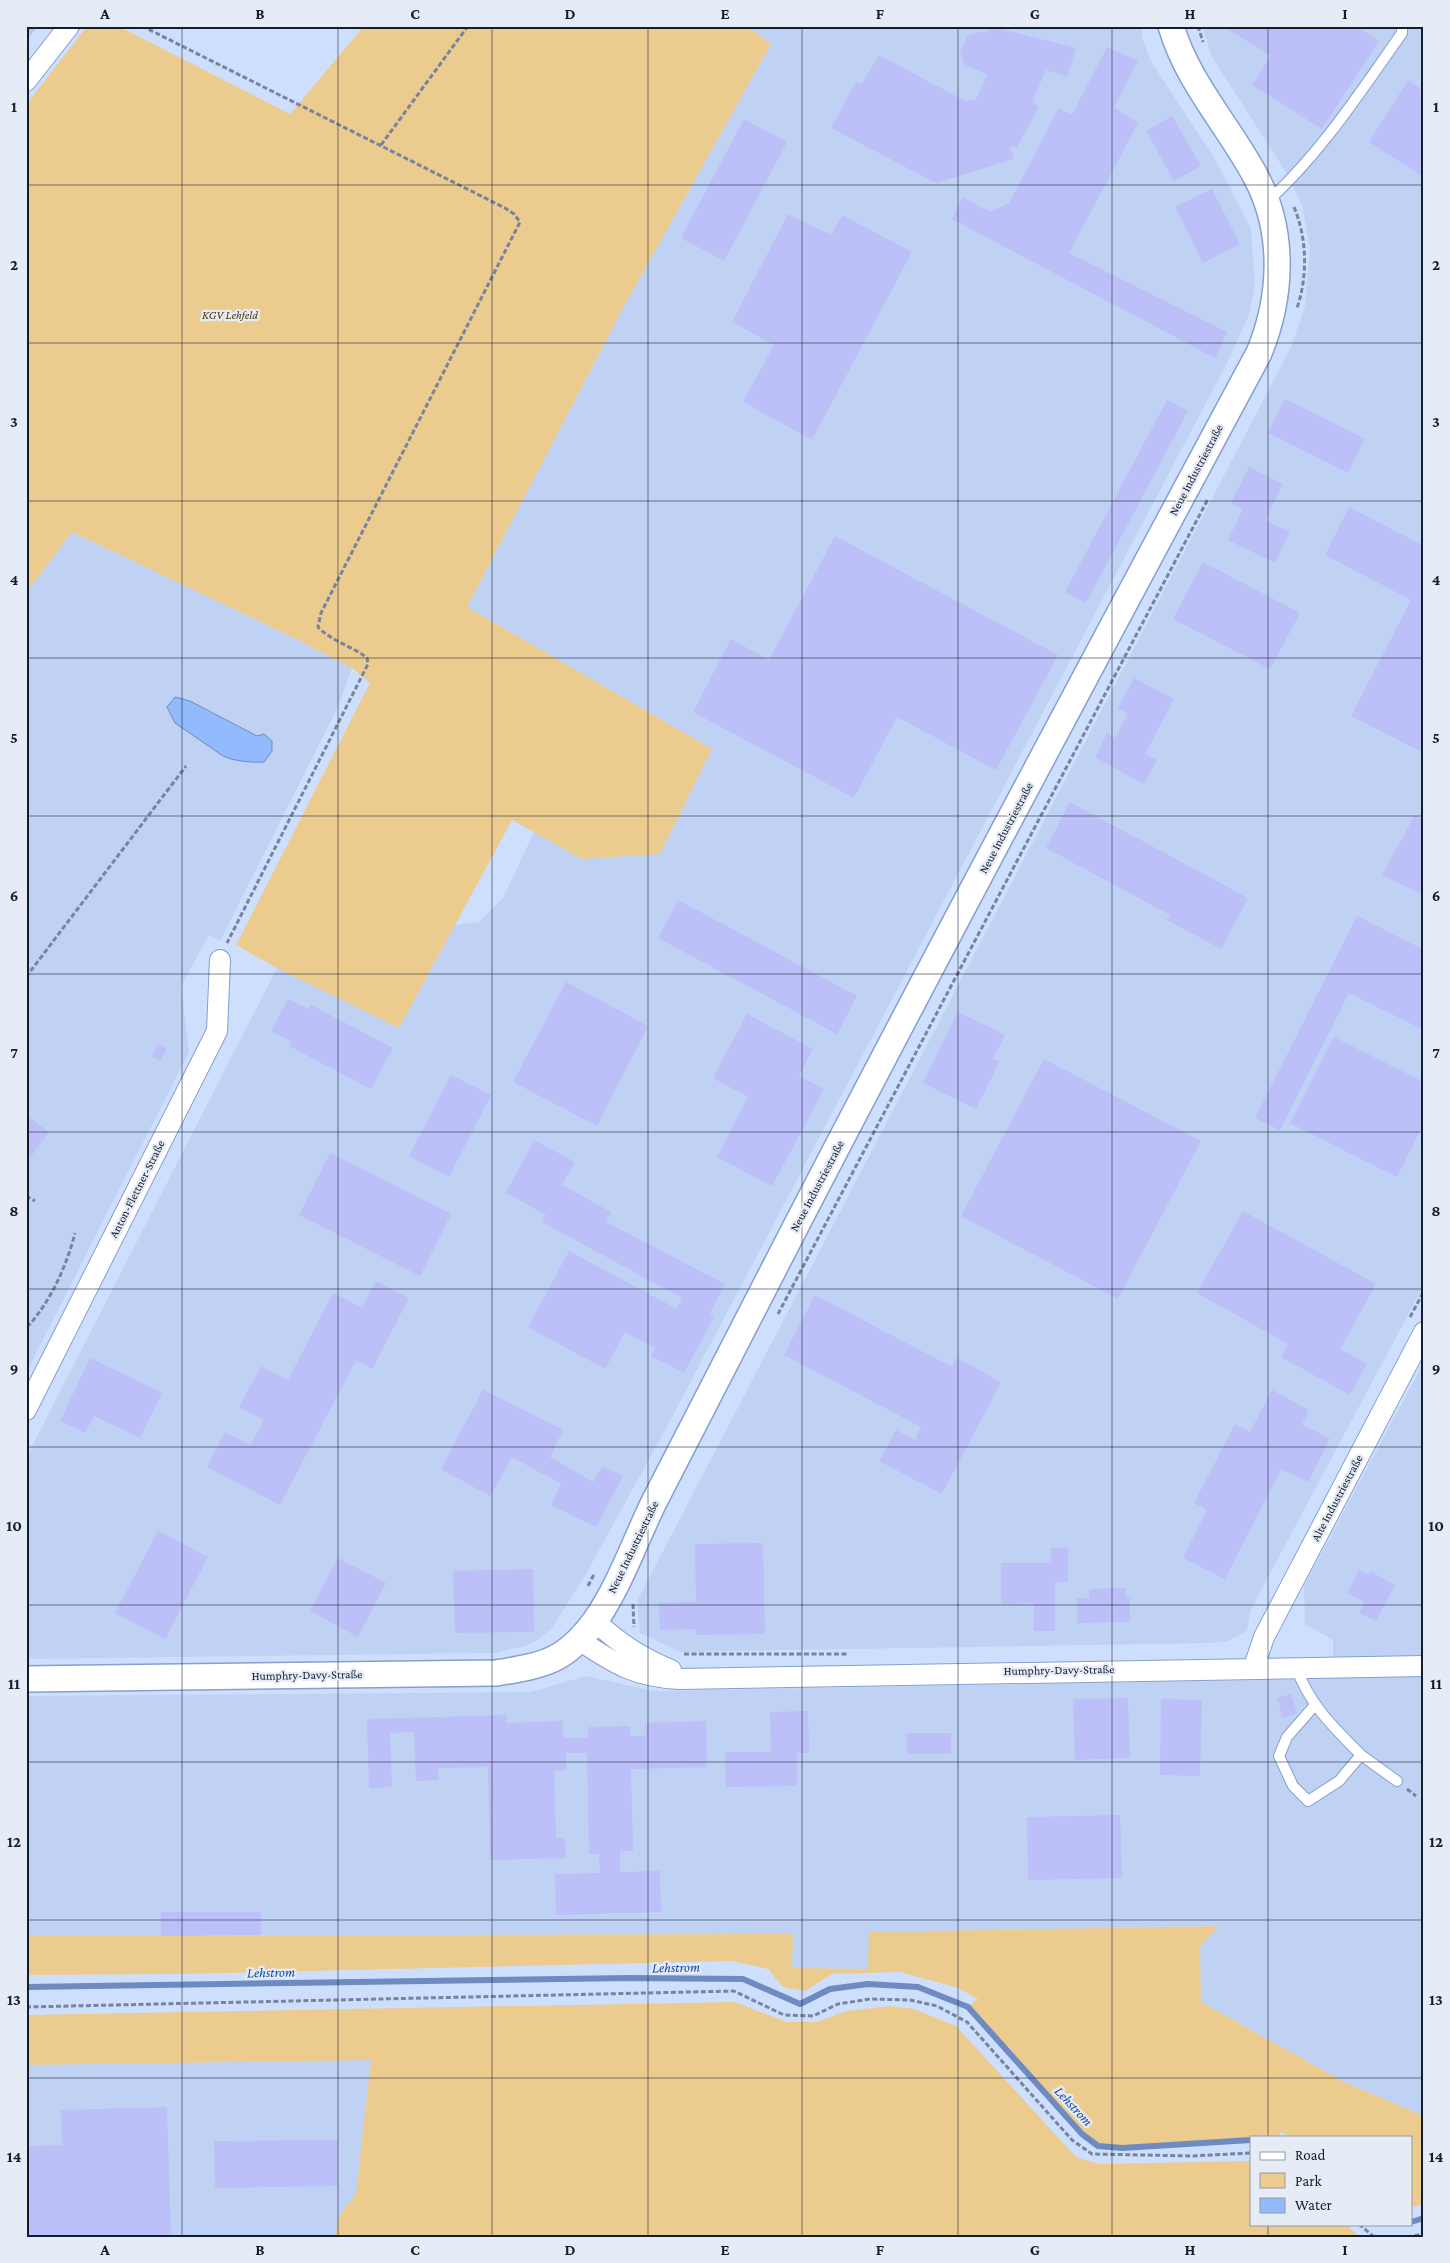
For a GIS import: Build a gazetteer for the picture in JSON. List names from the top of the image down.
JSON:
{
  "streets": {
    "street": [
      "Neue Industriestraße",
      "Anton-Flettner-Straße",
      "Alte Industriestraße",
      "Humphry-Davy-Straße"
    ]
  },
  "crossings": [
    ["Neue Industriestraße", "Humphry-Davy-Straße"],
    ["Alte Industriestraße", "Humphry-Davy-Straße"]
  ],
  "water": ["Lehstrom"],
  "parks": ["KGV Lehfeld"],
  "legend": ["Road", "Park", "Water"],
  "grid": {
    "columns": [
      "A",
      "B",
      "C",
      "D",
      "E",
      "F",
      "G",
      "H",
      "I"
    ],
    "rows": [
      "1",
      "2",
      "3",
      "4",
      "5",
      "6",
      "7",
      "8",
      "9",
      "10",
      "11",
      "12",
      "13",
      "14"
    ]
  }
}
